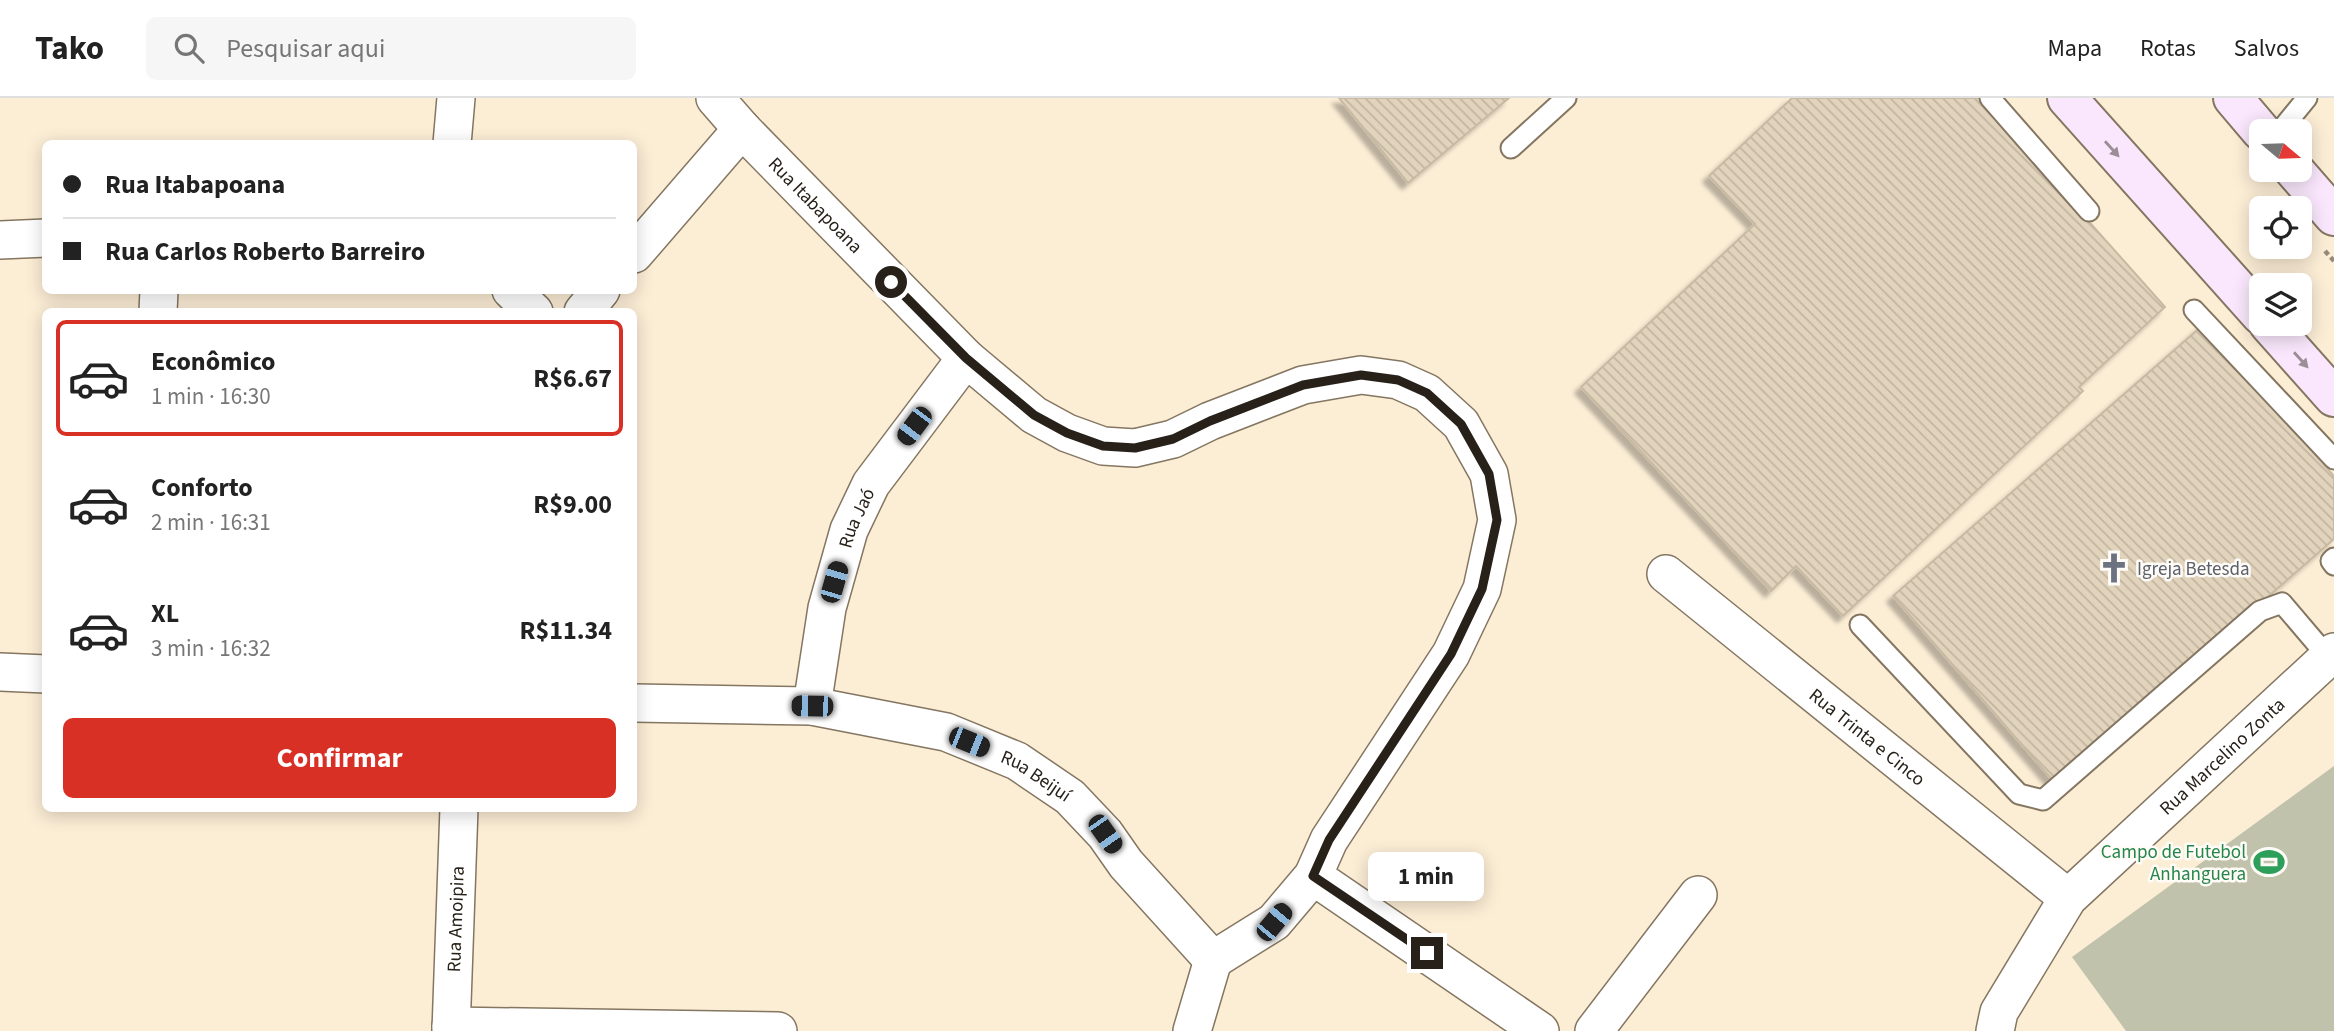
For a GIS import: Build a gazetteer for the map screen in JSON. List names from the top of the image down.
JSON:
{
  "streets": {
    "street": [
      "Rua Itabapoana",
      "Rua Jaó",
      "Rua Trinta e Cinco",
      "Rua Marcelino Zonta",
      "Rua Beijuí",
      "Rua Amoipira"
    ]
  },
  "crossings": [
    ["Rua Itabapoana", "Rua Jaó"],
    ["Rua Itabapoana", "Rua Beijuí"],
    ["Rua Jaó", "Rua Beijuí"],
    ["Rua Trinta e Cinco", "Rua Marcelino Zonta"]
  ],
  "places": {
    "church": ["Igreja Betesda"],
    "sports": ["Campo de Futebol Anhanguera"]
  },
  "north": "right",
  "page": {
    "header": "Tako",
    "search": "Pesquisar aqui",
    "nav": ["Mapa", "Rotas", "Salvos"],
    "banner": ["Rua Itabapoana", "Rua Carlos Roberto Barreiro"],
    "list": [
      {
        "name": "Econômico",
        "note": "1 min · 16:30",
        "value": "R$6.67"
      },
      {
        "name": "Conforto",
        "note": "2 min · 16:31",
        "value": "R$9.00"
      },
      {
        "name": "XL",
        "note": "3 min · 16:32",
        "value": "R$11.34"
      }
    ],
    "buttons": "Confirmar",
    "bubble": "1 min"
  }
}
